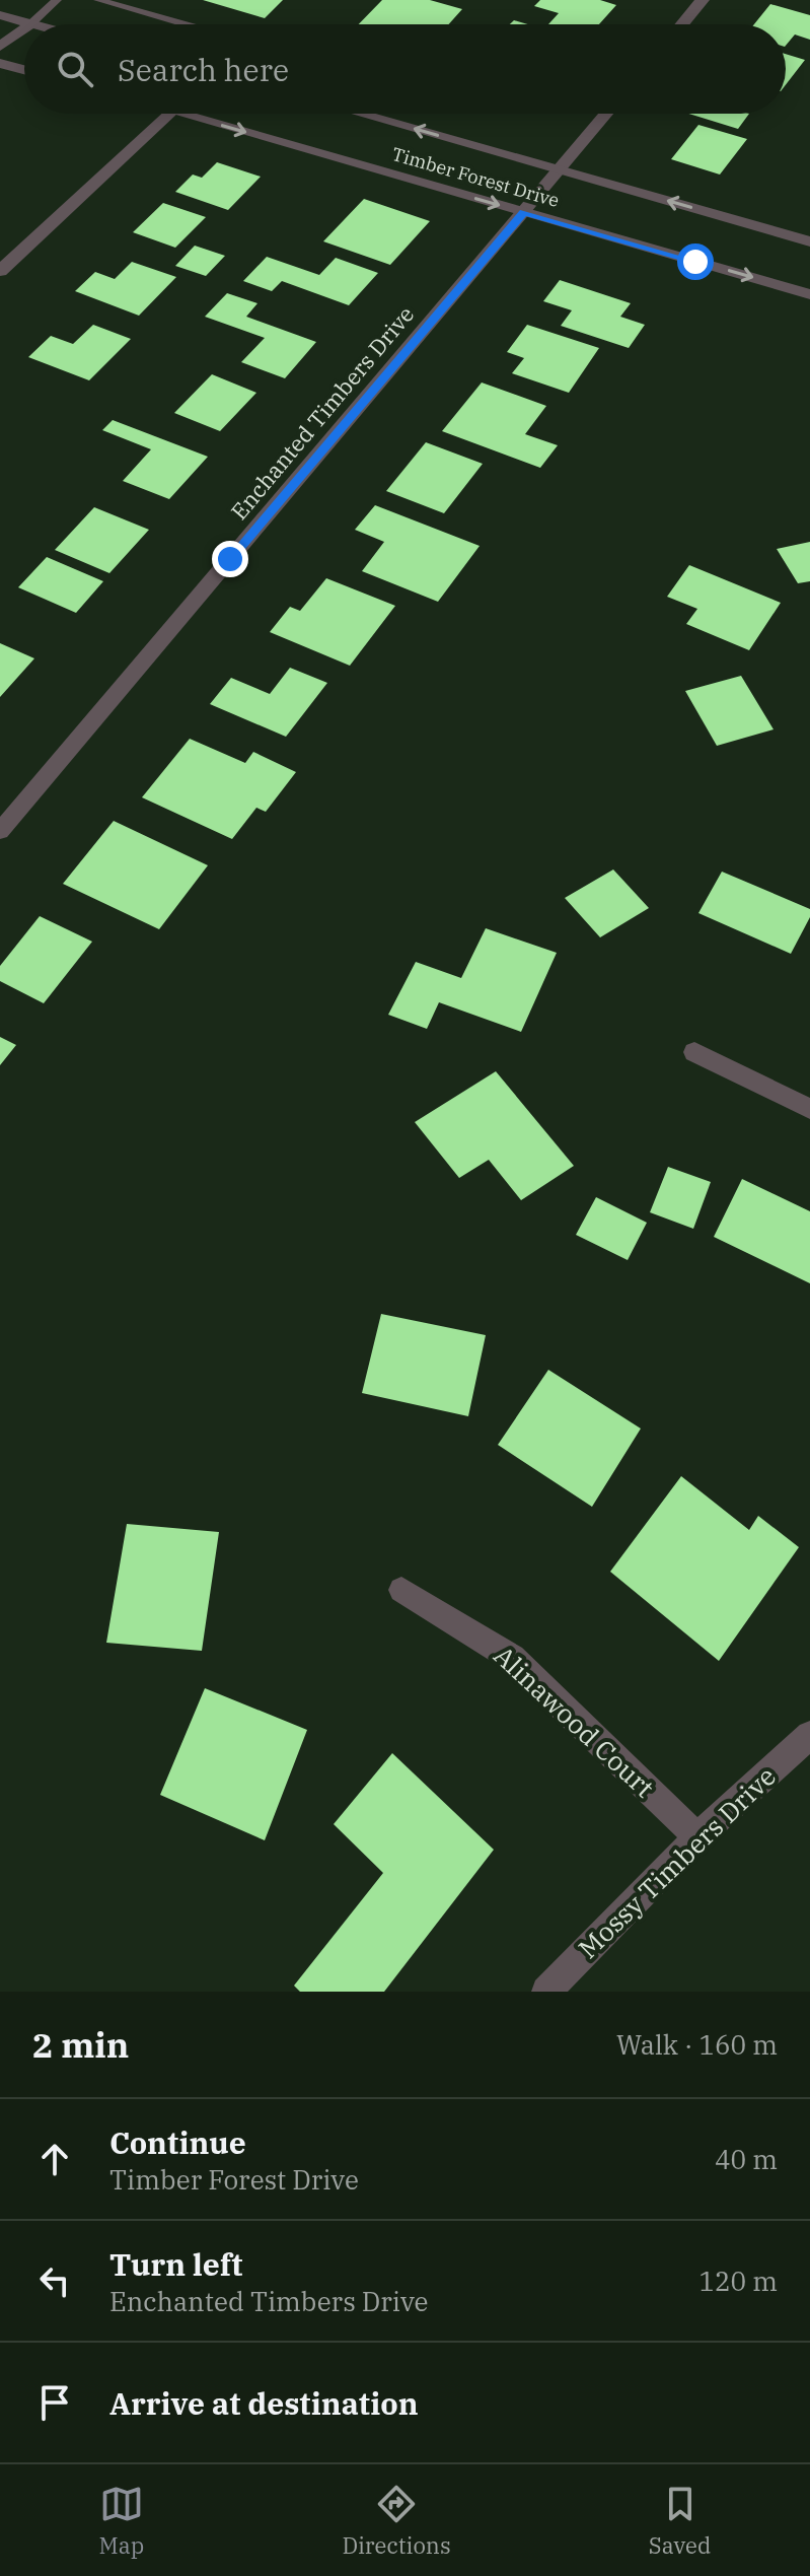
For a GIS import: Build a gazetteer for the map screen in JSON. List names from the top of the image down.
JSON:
{
  "streets": {
    "street": [
      "Timber Forest Drive",
      "Enchanted Timbers Drive",
      "Alinawood Court",
      "Mossy Timbers Drive"
    ]
  },
  "crossings": [
    ["Timber Forest Drive", "Enchanted Timbers Drive"],
    ["Alinawood Court", "Mossy Timbers Drive"]
  ],
  "page": {
    "search": "Search here",
    "heading": ["2 min", "Walk · 160 m"],
    "list": [
      ["Continue", "Timber Forest Drive", "40 m"],
      ["Turn left", "Enchanted Timbers Drive", "120 m"],
      "Arrive at destination"
    ],
    "nav": ["Map", "Directions", "Saved"]
  }
}
